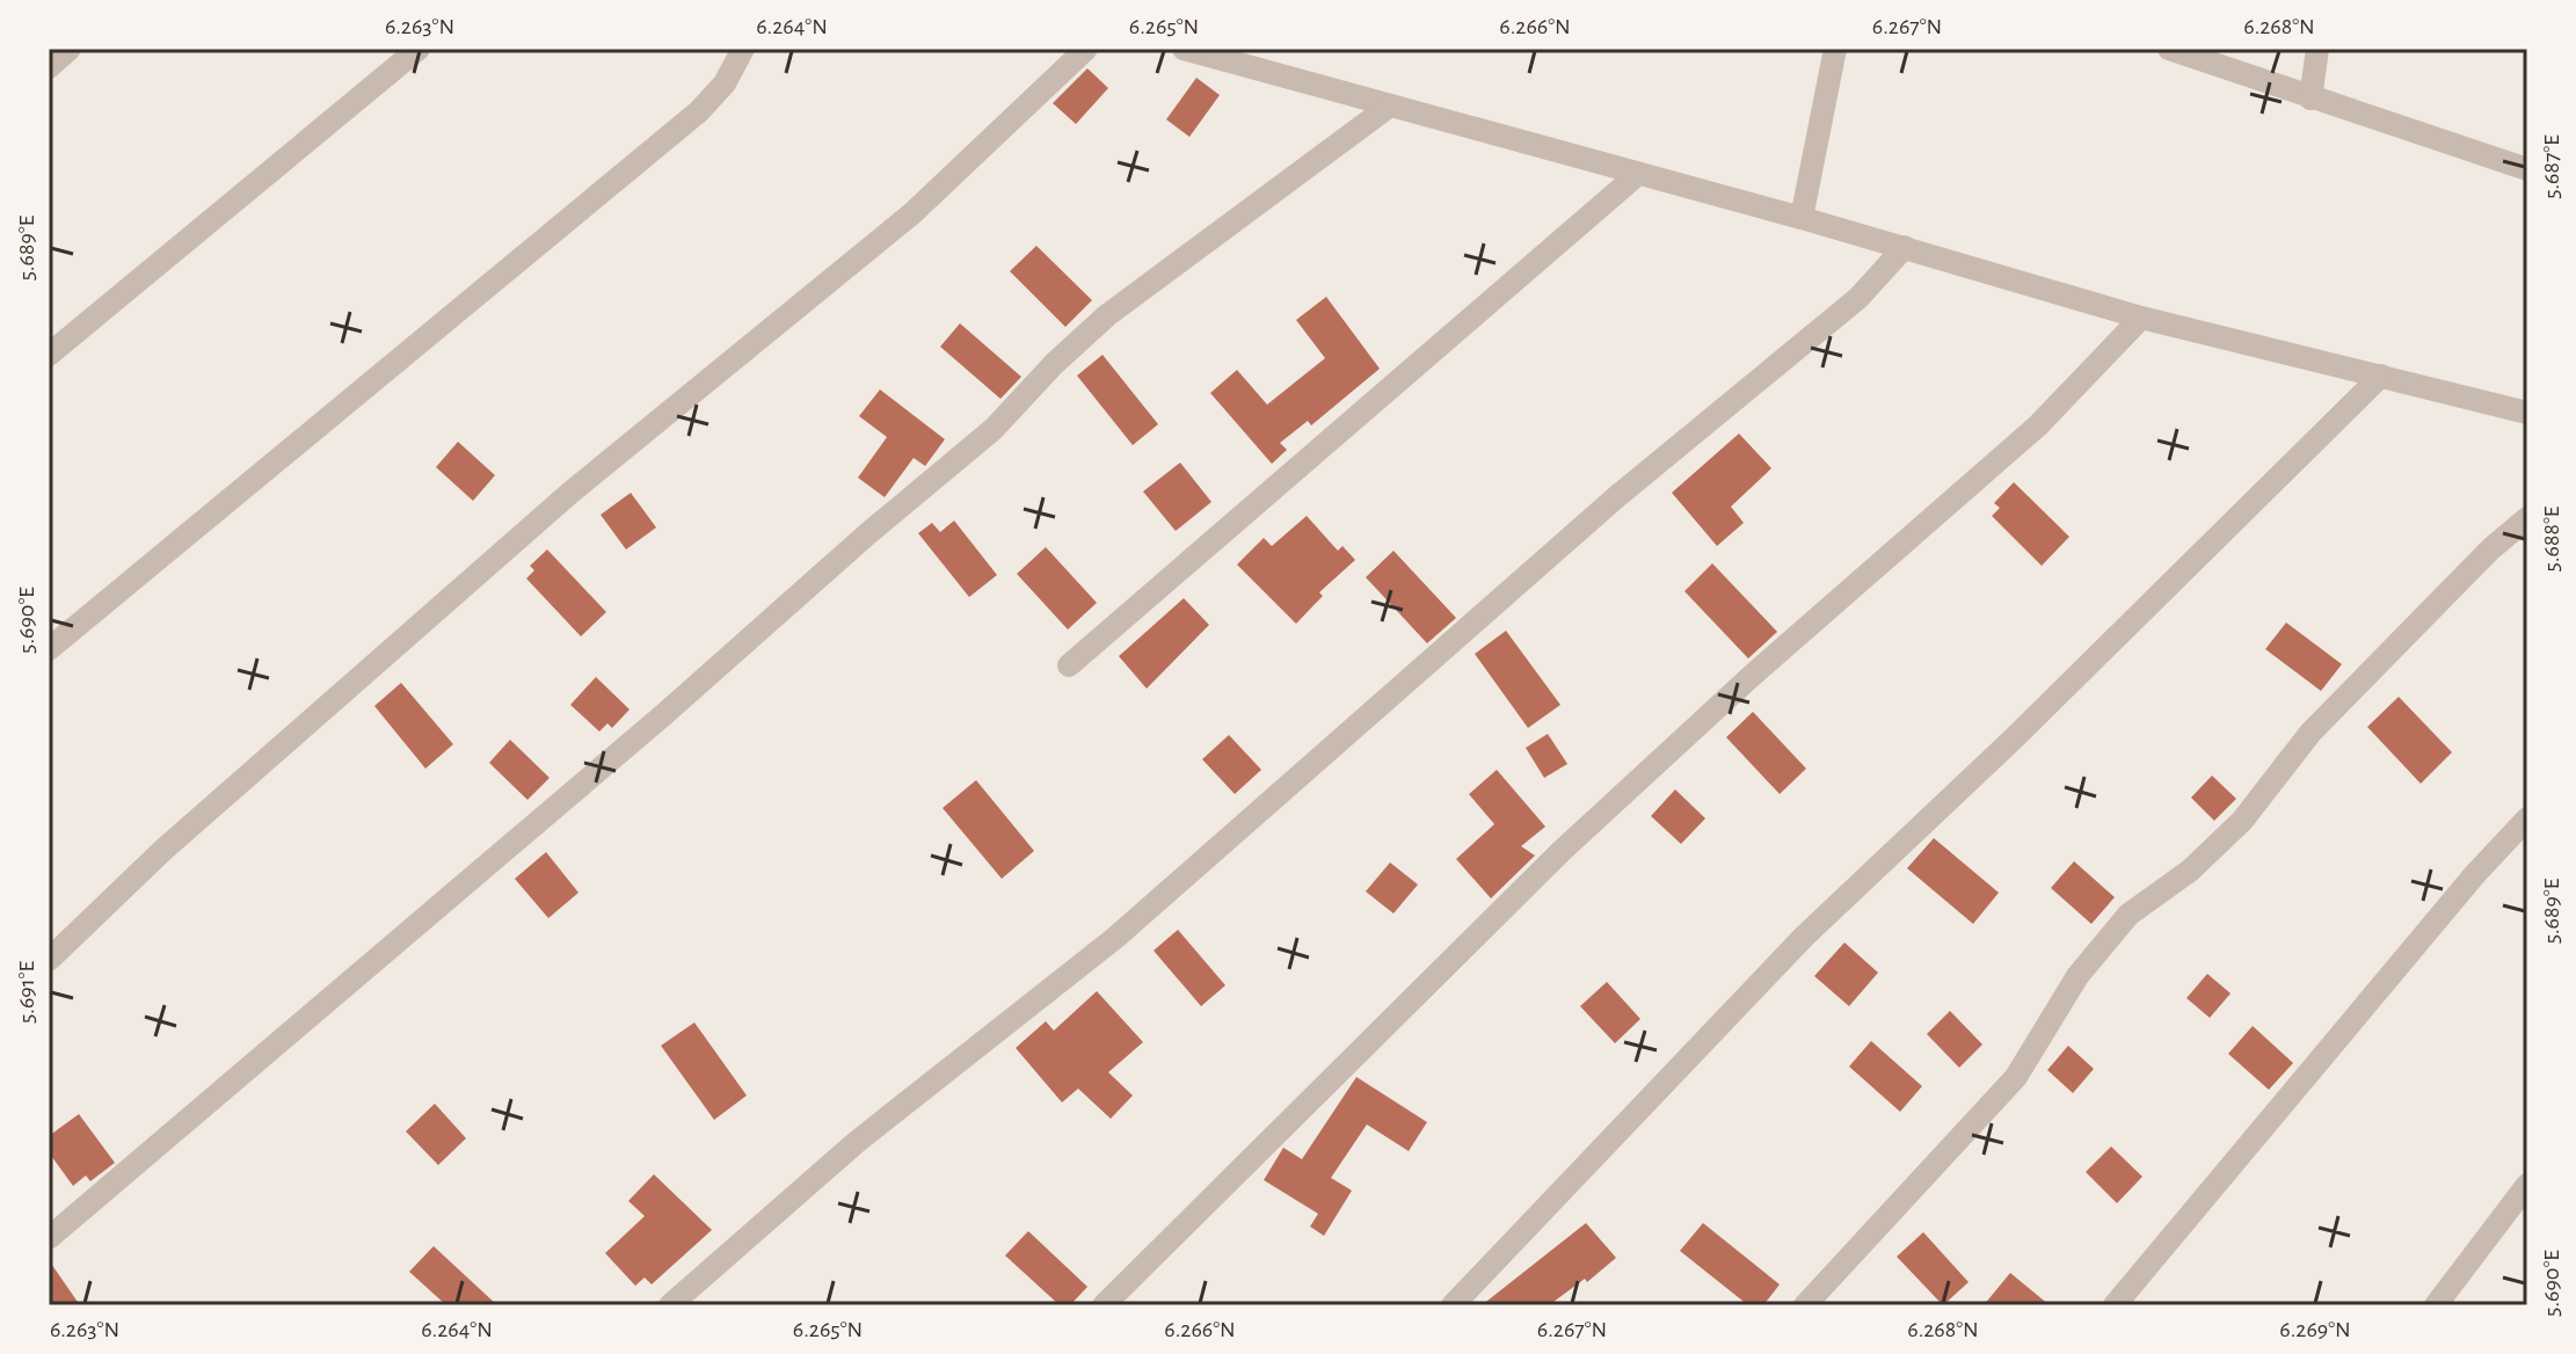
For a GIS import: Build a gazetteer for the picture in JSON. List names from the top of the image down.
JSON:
{
  "coordinates": [
    "6.263°N",
    "6.264°N",
    "6.265°N",
    "6.266°N",
    "6.267°N",
    "6.268°N",
    "5.687°E",
    "5.689°E",
    "5.688°E",
    "5.690°E",
    "5.691°E",
    "6.269°N"
  ]
}
